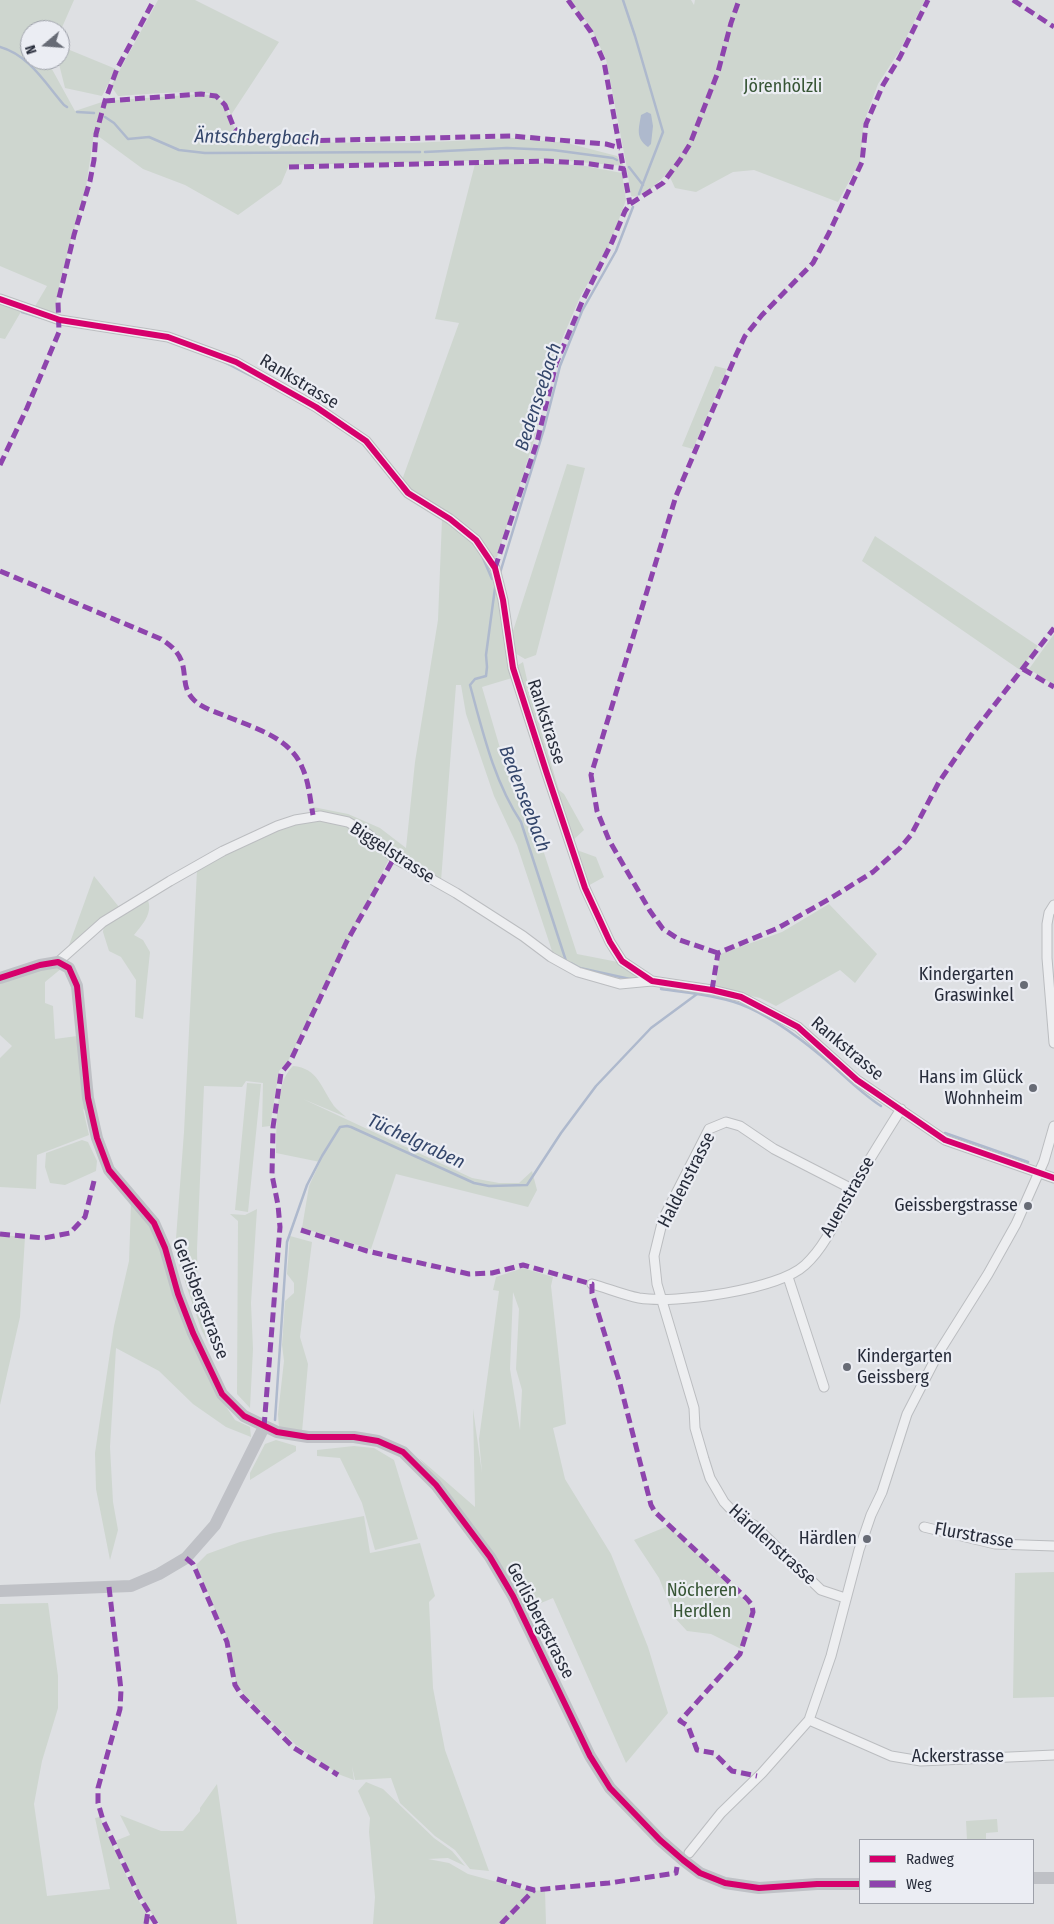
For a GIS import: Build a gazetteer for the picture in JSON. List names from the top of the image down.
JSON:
{
  "streets": {
    "street": [
      "Rankstrasse",
      "Biggelstrasse",
      "Haldenstrasse",
      "Auenstrasse",
      "Gerlisbergstrasse",
      "Flurstrasse",
      "Härdlenstrasse",
      "Ackerstrasse"
    ]
  },
  "crossings": [
    ["Rankstrasse", "Biggelstrasse"],
    ["Rankstrasse", "Auenstrasse"],
    ["Biggelstrasse", "Gerlisbergstrasse"],
    ["Haldenstrasse", "Auenstrasse"],
    ["Haldenstrasse", "Härdlenstrasse"],
    ["Auenstrasse", "Härdlenstrasse"]
  ],
  "water": ["Äntschbergbach", "Bedenseebach", "Tüchelgraben"],
  "parks": ["Jörenhölzli", "Nöcheren Herdlen"],
  "places": [
    "Kindergarten Graswinkel",
    "Hans im Glück Wohnheim",
    "Geissbergstrasse",
    "Kindergarten Geissberg",
    "Härdlen"
  ],
  "legend": ["Radweg", "Weg"],
  "north": "left"
}
